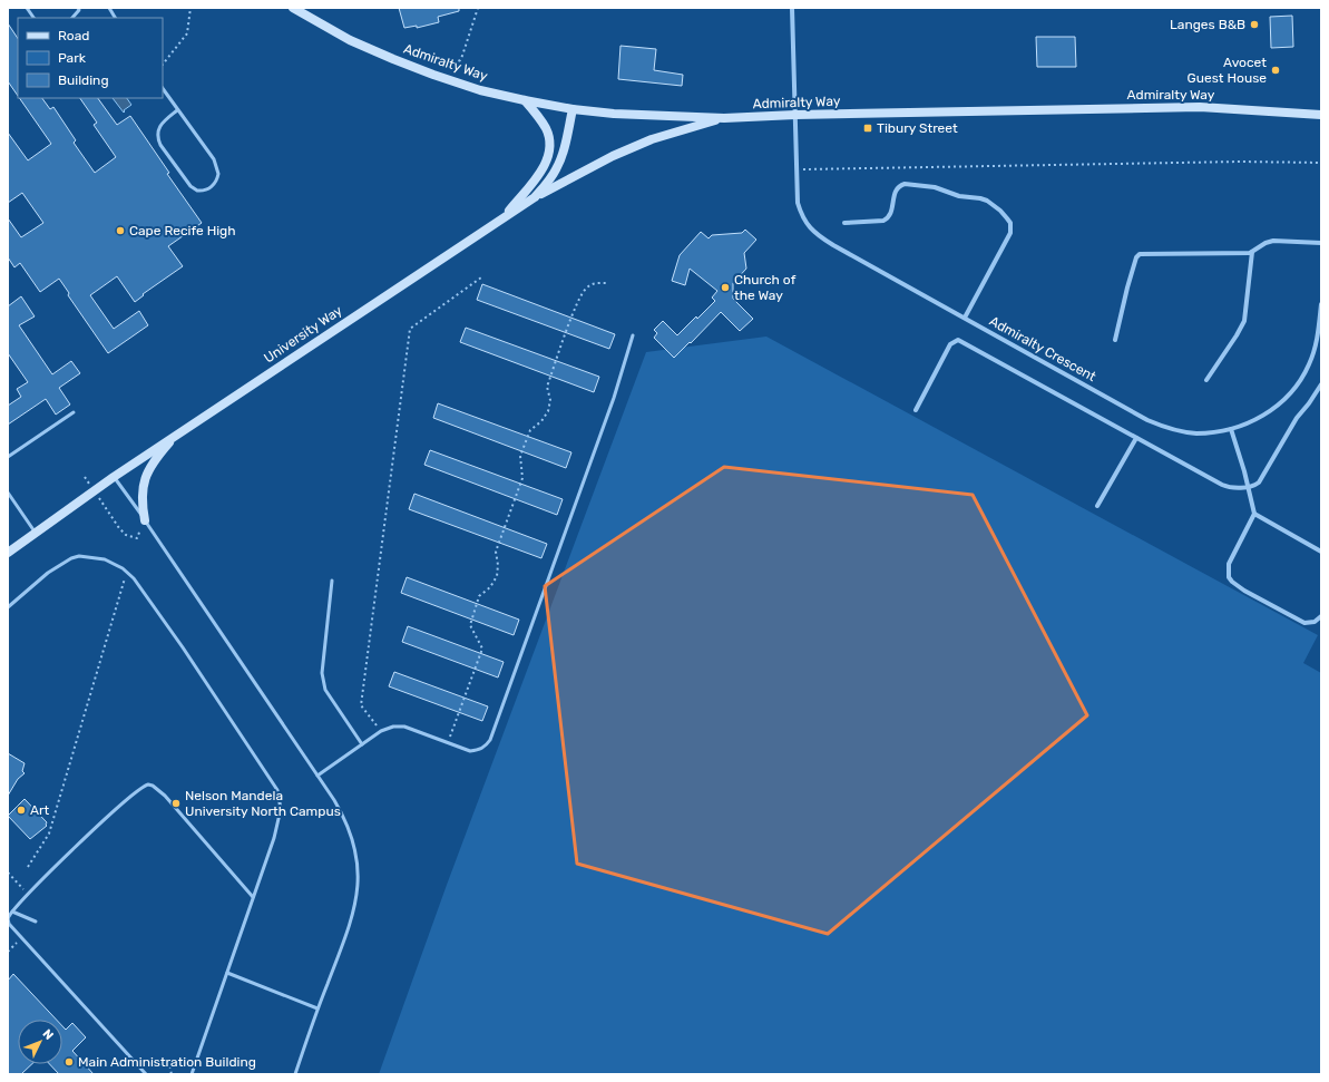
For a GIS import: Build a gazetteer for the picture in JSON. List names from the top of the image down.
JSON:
{
  "streets": {
    "main road": ["Admiralty Way", "University Way"],
    "street": ["Admiralty Crescent"]
  },
  "crossings": [
    ["Admiralty Way", "University Way"],
    ["Admiralty Way", "Admiralty Crescent"]
  ],
  "places": {
    "other": [
      "Langes B&B",
      "Avocet Guest House",
      "Cape Recife High",
      "Church of the Way",
      "Nelson Mandela University North Campus",
      "Art",
      "Main Administration Building"
    ],
    "transit": ["Tibury Street"]
  },
  "legend": ["Road", "Park", "Building"],
  "north": "top right"
}
